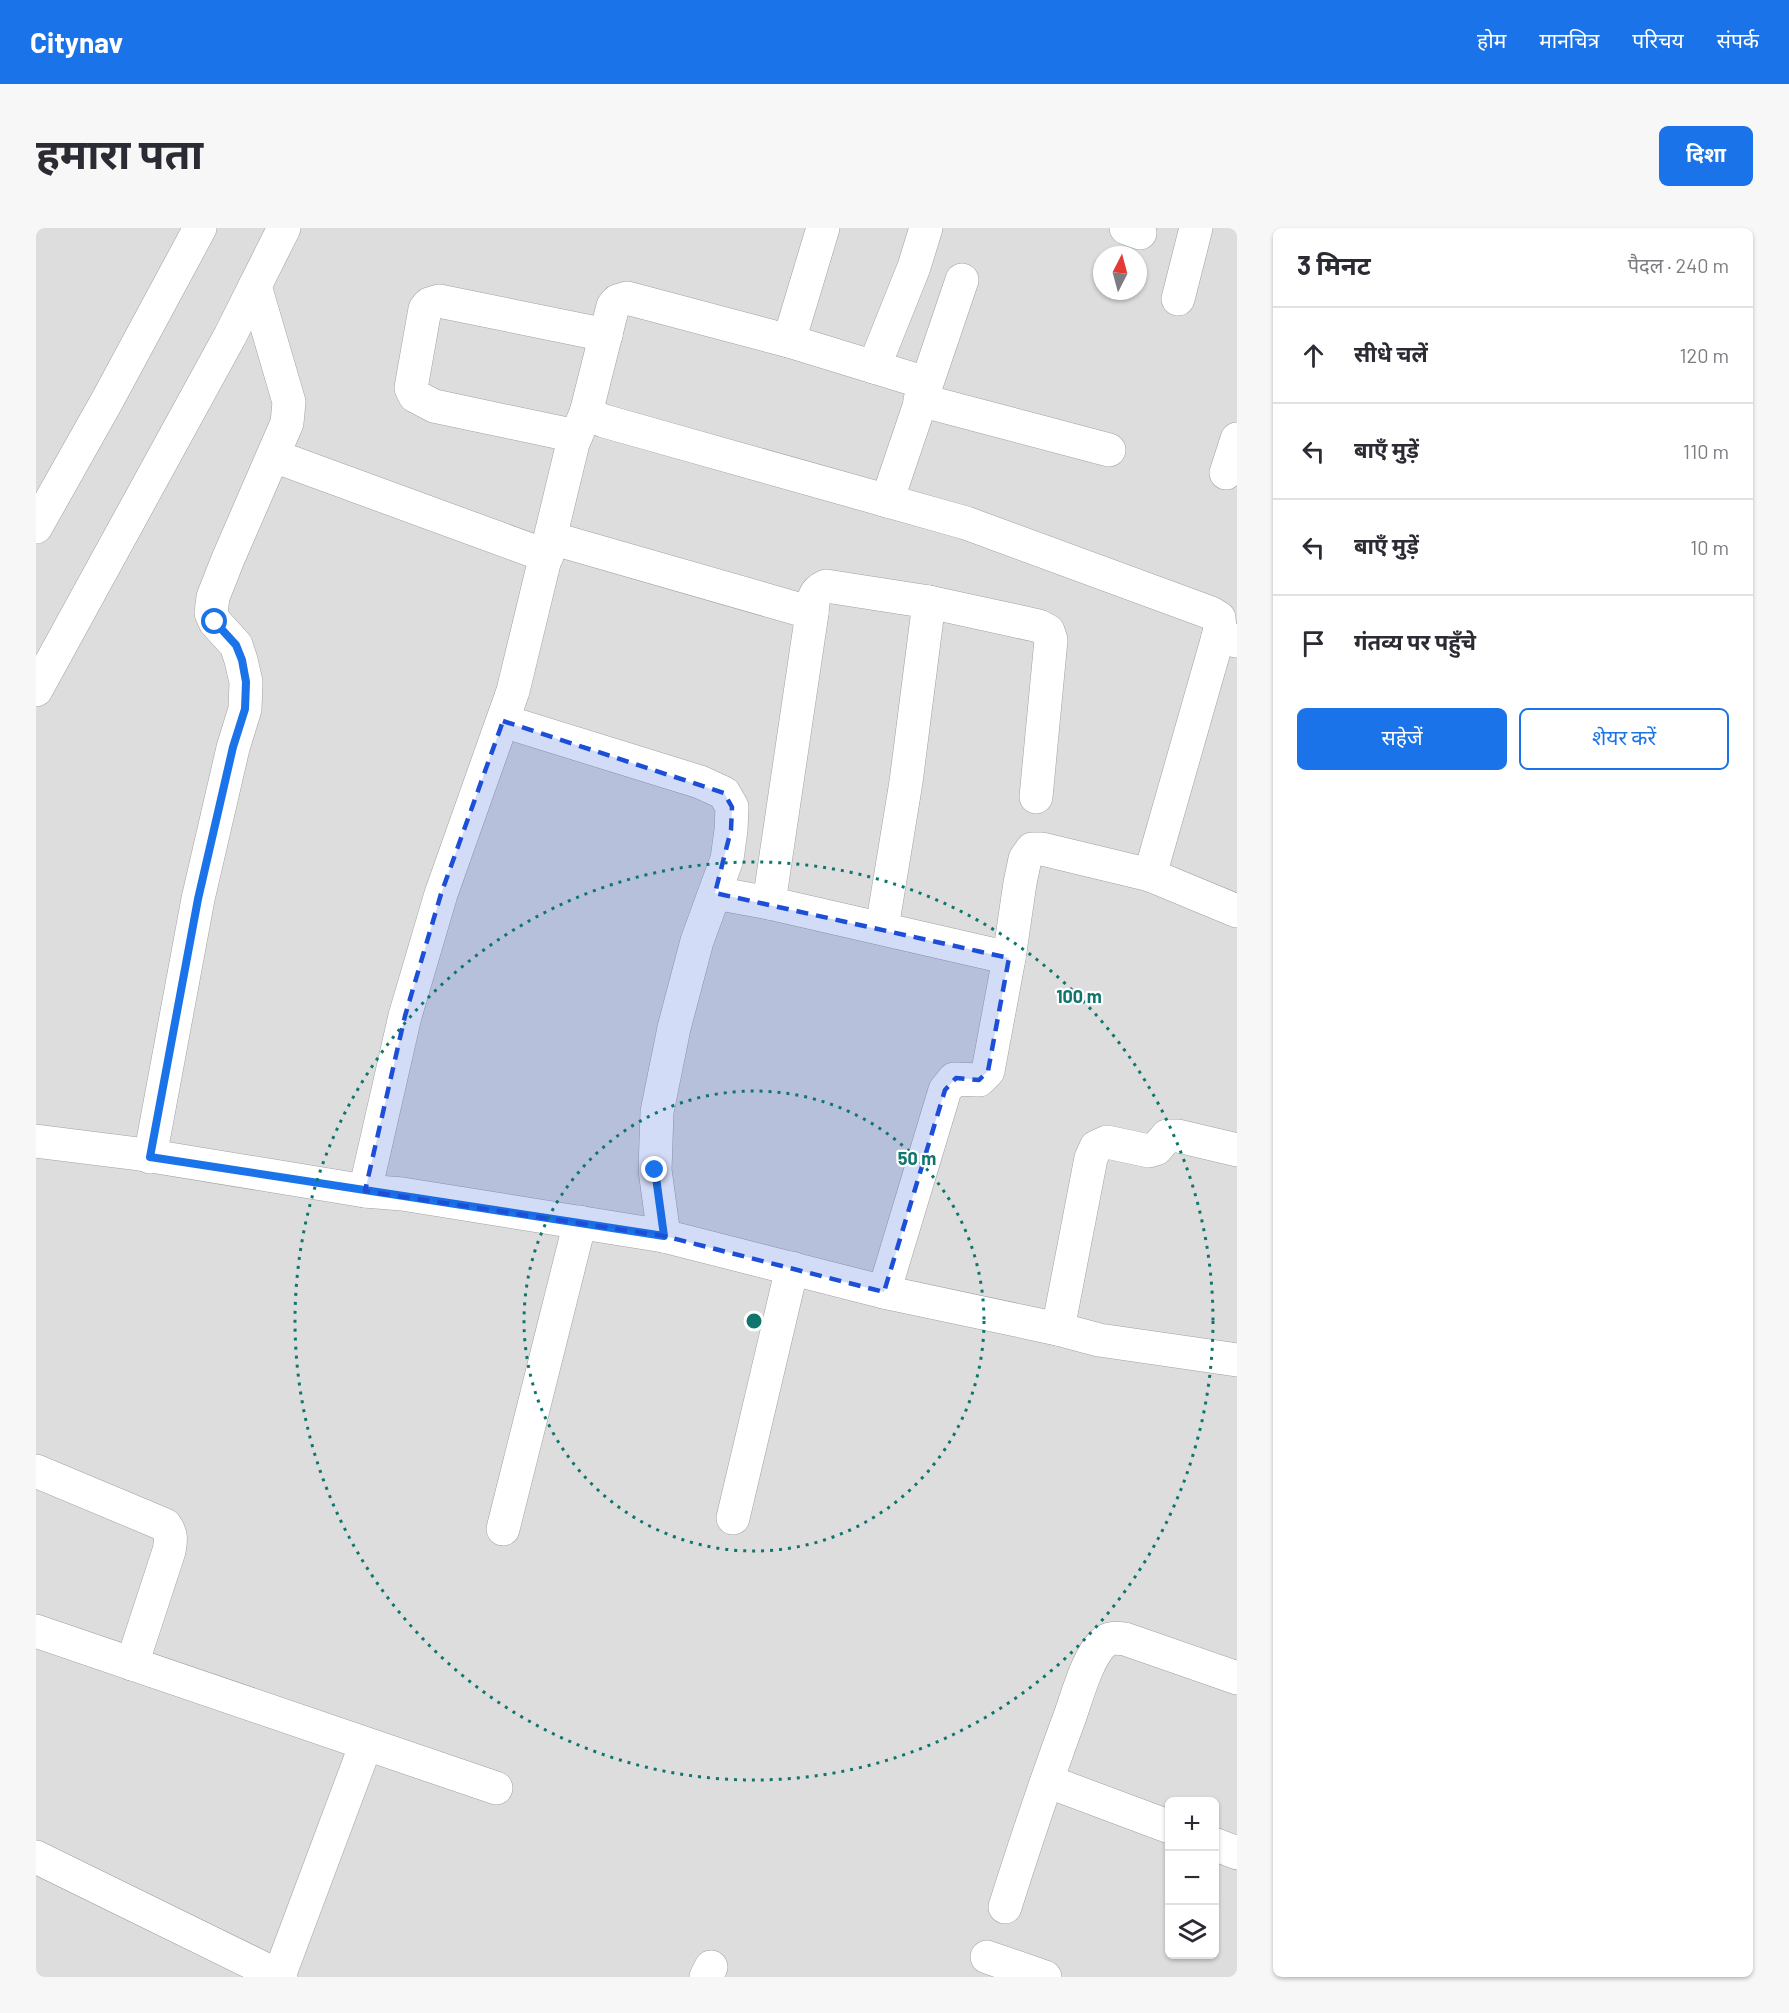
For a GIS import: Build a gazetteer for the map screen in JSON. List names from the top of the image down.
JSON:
{
  "north": "top",
  "page": {
    "header": "Citynav",
    "nav": [
      "होम",
      "मानचित्र",
      "परिचय",
      "संपर्क"
    ],
    "buttons": [
      "दिशा",
      ["सहेजें", "शेयर करें"]
    ],
    "title": "हमारा पता",
    "heading": ["3 मिनट", "पैदल · 240 m"],
    "list": [
      ["सीधे चलें", "120 m"],
      ["बाएँ मुड़ें", "110 m"],
      ["बाएँ मुड़ें", "10 m"],
      "गंतव्य पर पहुँचे"
    ],
    "map_buttons": ["+", "−"]
  },
  "rings": ["100 m", "50 m"]
}
